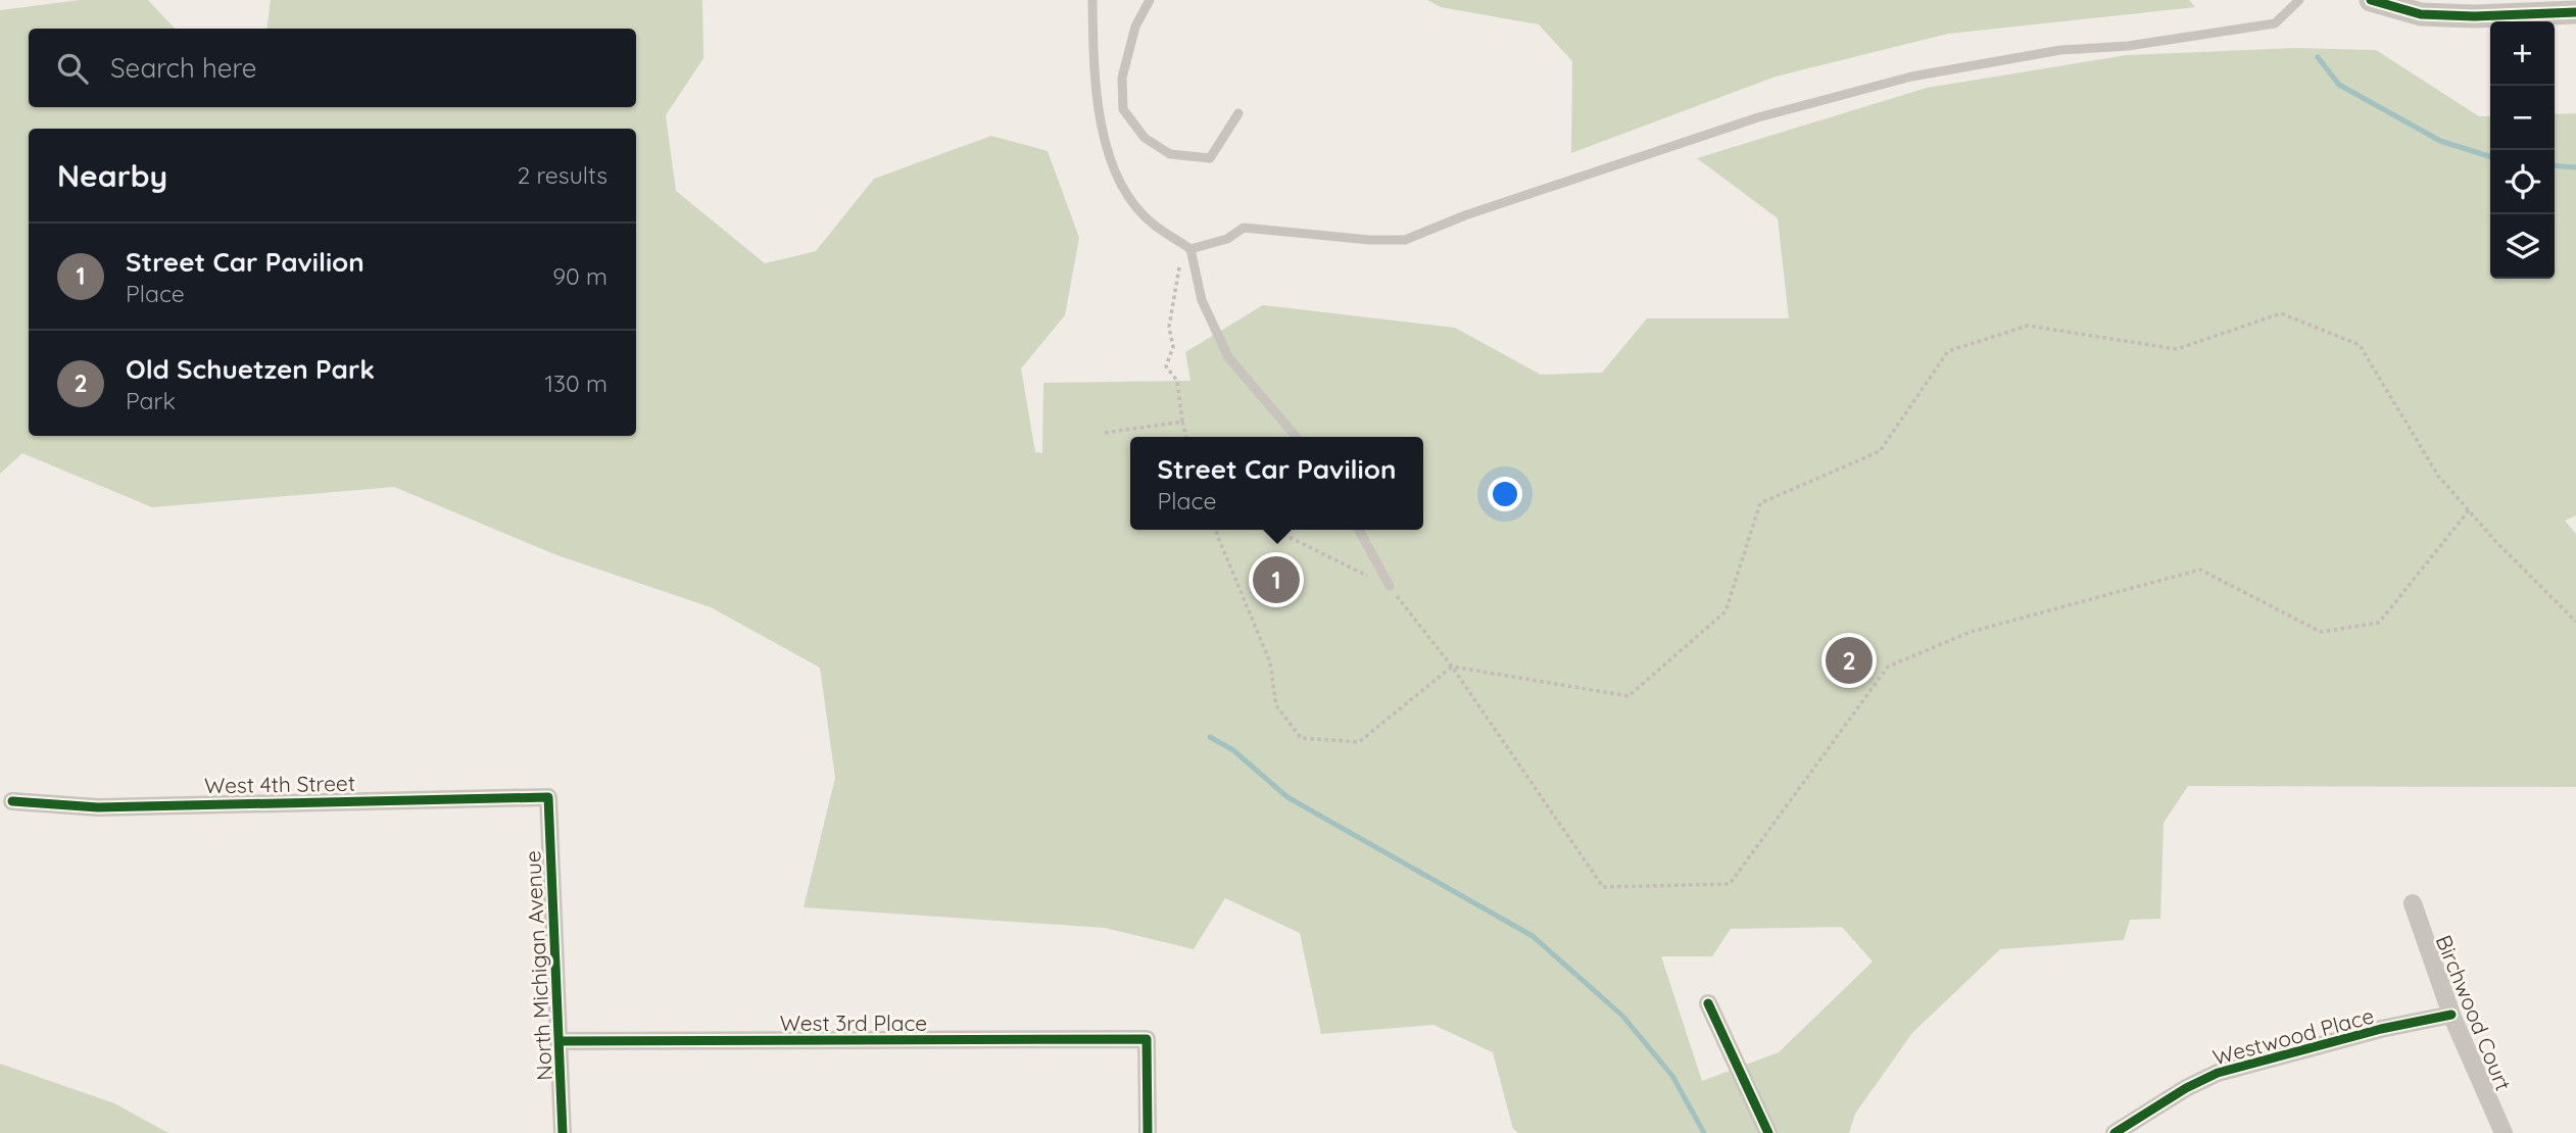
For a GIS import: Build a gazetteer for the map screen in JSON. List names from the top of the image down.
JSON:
{
  "streets": {
    "street": [
      "West 4th Street",
      "North Michigan Avenue",
      "Birchwood Court",
      "West 3rd Place",
      "Westwood Place"
    ]
  },
  "crossings": [
    ["West 4th Street", "North Michigan Avenue"],
    ["North Michigan Avenue", "West 3rd Place"],
    ["Birchwood Court", "Westwood Place"]
  ],
  "page": {
    "map_buttons": ["+", "−"],
    "search": "Search here",
    "heading": ["Nearby", "2 results"],
    "list": [
      {
        "mark": "1",
        "name": "Street Car Pavilion",
        "note": "Place",
        "value": "90 m"
      },
      {
        "mark": "2",
        "name": "Old Schuetzen Park",
        "note": "Park",
        "value": "130 m"
      }
    ],
    "popup": ["Street Car Pavilion", "Place"],
    "pins": ["1", "2"]
  }
}
